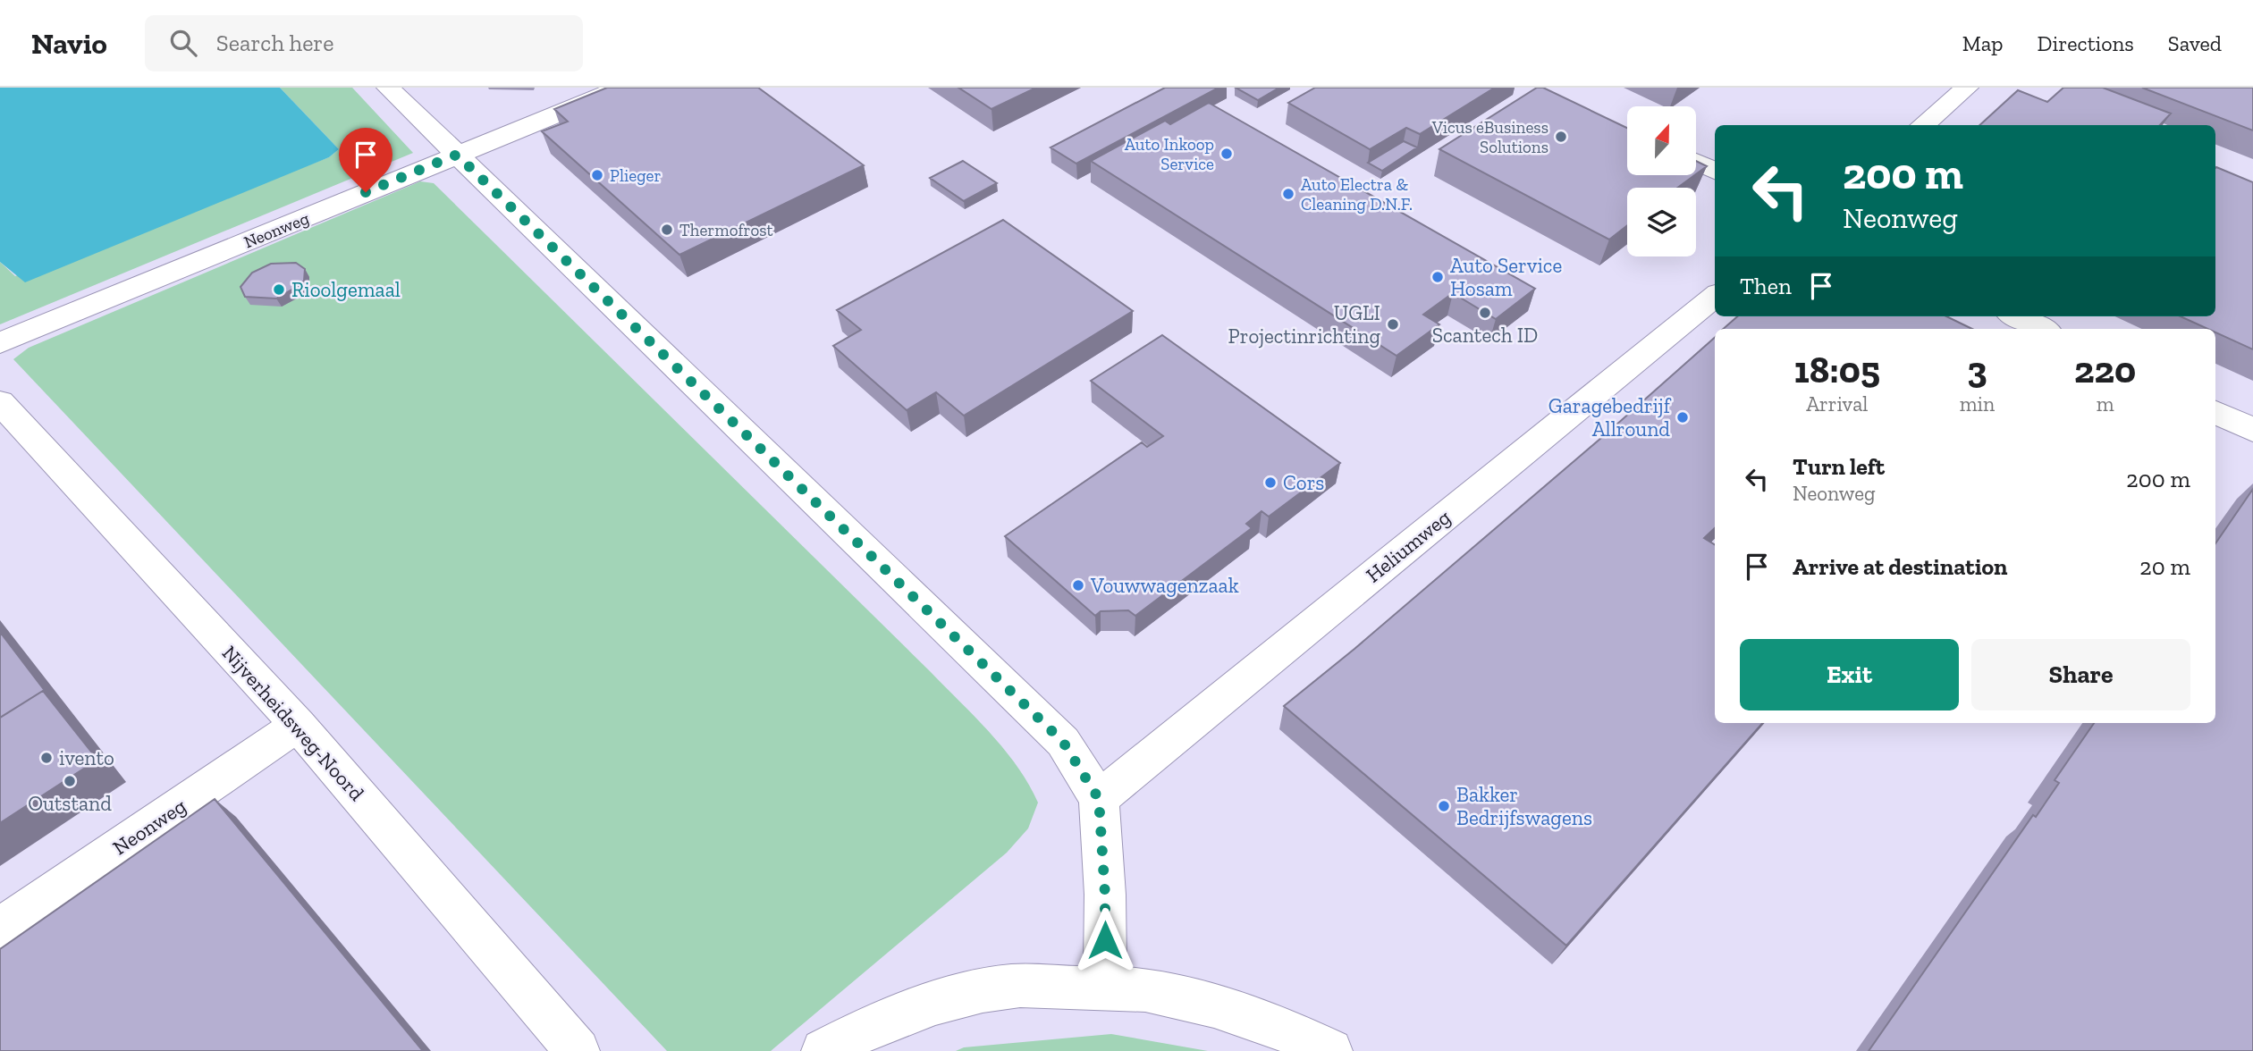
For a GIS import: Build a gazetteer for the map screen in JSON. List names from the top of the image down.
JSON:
{
  "streets": {
    "street": ["Neonweg", "Heliumweg", "Nijverheidsweg-Noord"]
  },
  "crossings": [
    ["Neonweg", "Nijverheidsweg-Noord"]
  ],
  "places": [
    "Vicus eBusiness Solutions",
    "Auto Inkoop Service",
    "Plieger",
    "Auto Electra & Cleaning D.N.F.",
    "Thermofrost",
    "Auto Service Hosam",
    "Rioolgemaal",
    "Scantech ID",
    "UGLI Projectinrichting",
    "Garagebedrijf Allround",
    "Cors",
    "Vouwwagenzaak",
    "ivento",
    "Outstand",
    "Bakker Bedrijfswagens"
  ],
  "north": "top",
  "page": {
    "header": "Navio",
    "search": "Search here",
    "nav": ["Map", "Directions", "Saved"],
    "turn": ["200 m", "Neonweg"],
    "then": "Then",
    "eta": [
      "18:05",
      "Arrival",
      "3",
      "min",
      "220",
      "m"
    ],
    "list": [
      {
        "name": "Turn left",
        "note": "Neonweg",
        "value": "200 m"
      },
      {
        "name": "Arrive at destination",
        "value": "20 m"
      }
    ],
    "buttons": ["Exit", "Share"]
  }
}
